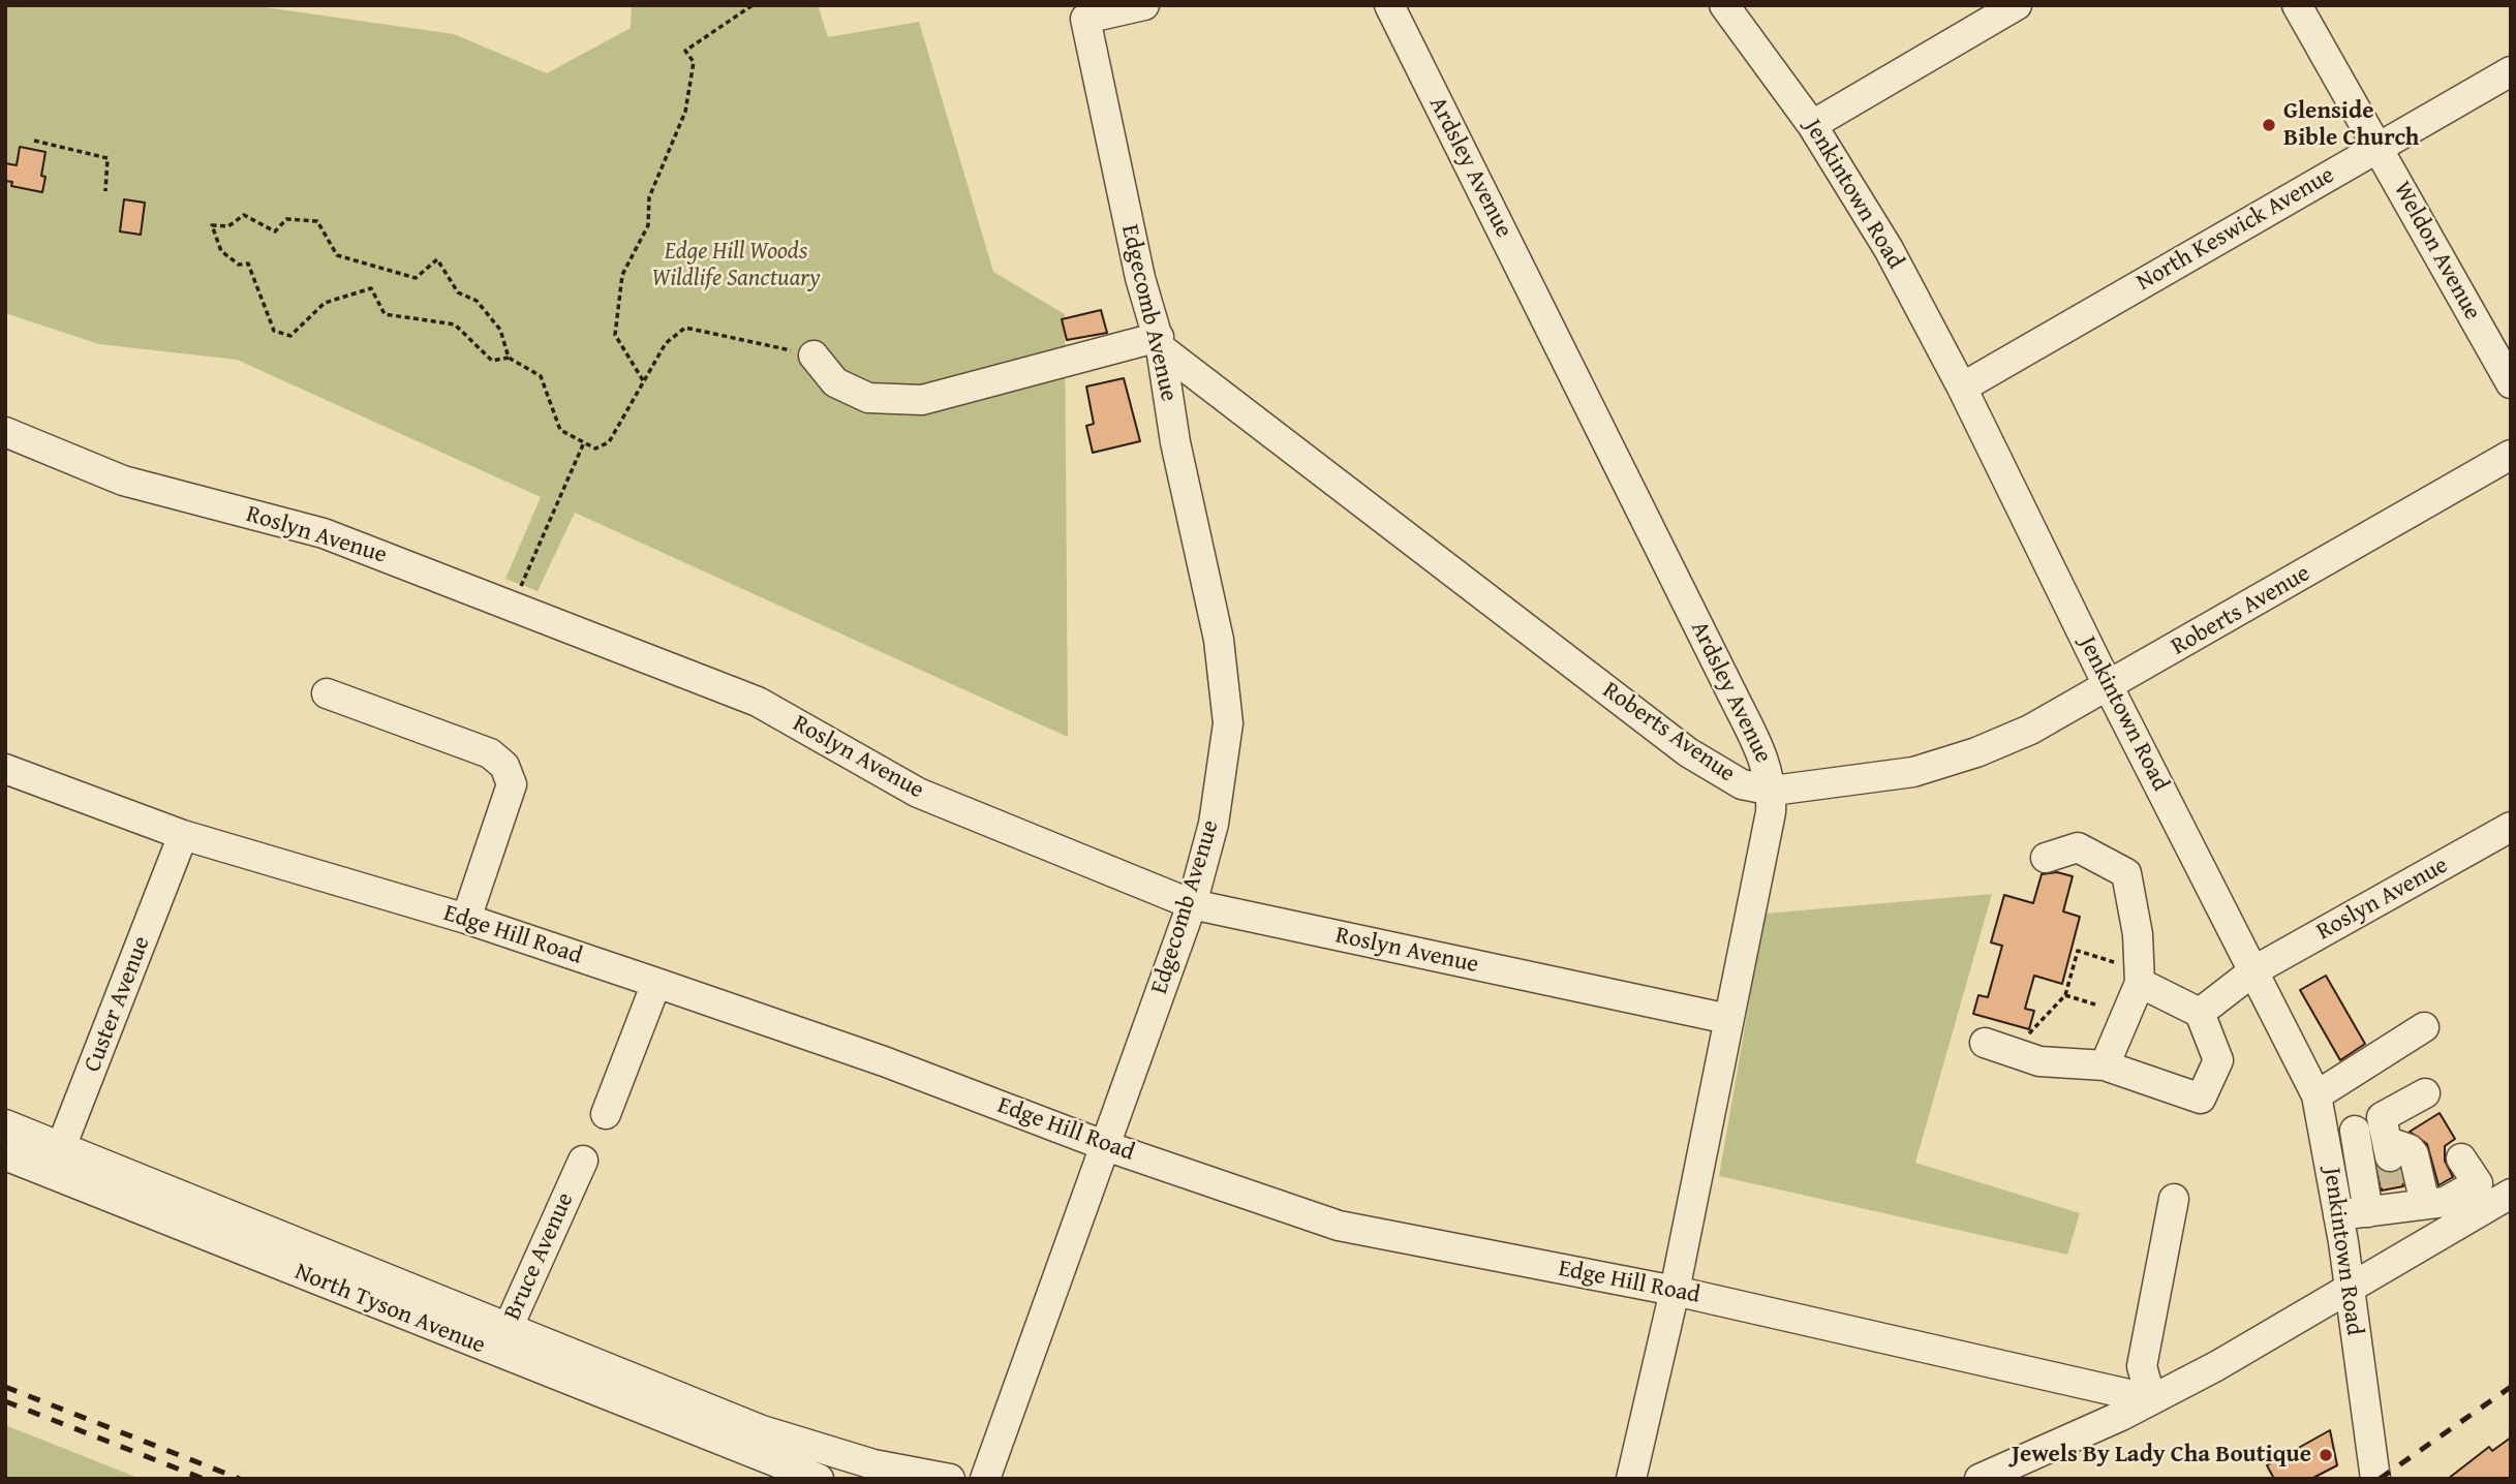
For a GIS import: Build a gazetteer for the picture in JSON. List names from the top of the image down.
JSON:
{
  "streets": {
    "street": [
      "Ardsley Avenue",
      "Jenkintown Road",
      "North Keswick Avenue",
      "Weldon Avenue",
      "Edgecomb Avenue",
      "Roslyn Avenue",
      "Roberts Avenue",
      "Edge Hill Road",
      "Custer Avenue",
      "Bruce Avenue",
      "North Tyson Avenue"
    ]
  },
  "crossings": [
    ["Ardsley Avenue", "Roslyn Avenue"],
    ["Ardsley Avenue", "Roberts Avenue"],
    ["Ardsley Avenue", "Edge Hill Road"],
    ["Jenkintown Road", "North Keswick Avenue"],
    ["Jenkintown Road", "Roslyn Avenue"],
    ["Jenkintown Road", "Roberts Avenue"],
    ["North Keswick Avenue", "Weldon Avenue"],
    ["Edgecomb Avenue", "Roslyn Avenue"],
    ["Edgecomb Avenue", "Roberts Avenue"],
    ["Edgecomb Avenue", "Edge Hill Road"],
    ["Edge Hill Road", "Custer Avenue"],
    ["Custer Avenue", "North Tyson Avenue"],
    ["Bruce Avenue", "North Tyson Avenue"]
  ],
  "parks": ["Edge Hill Woods Wildlife Sanctuary"],
  "places": ["Glenside Bible Church", "Jewels By Lady Cha Boutique"]
}
